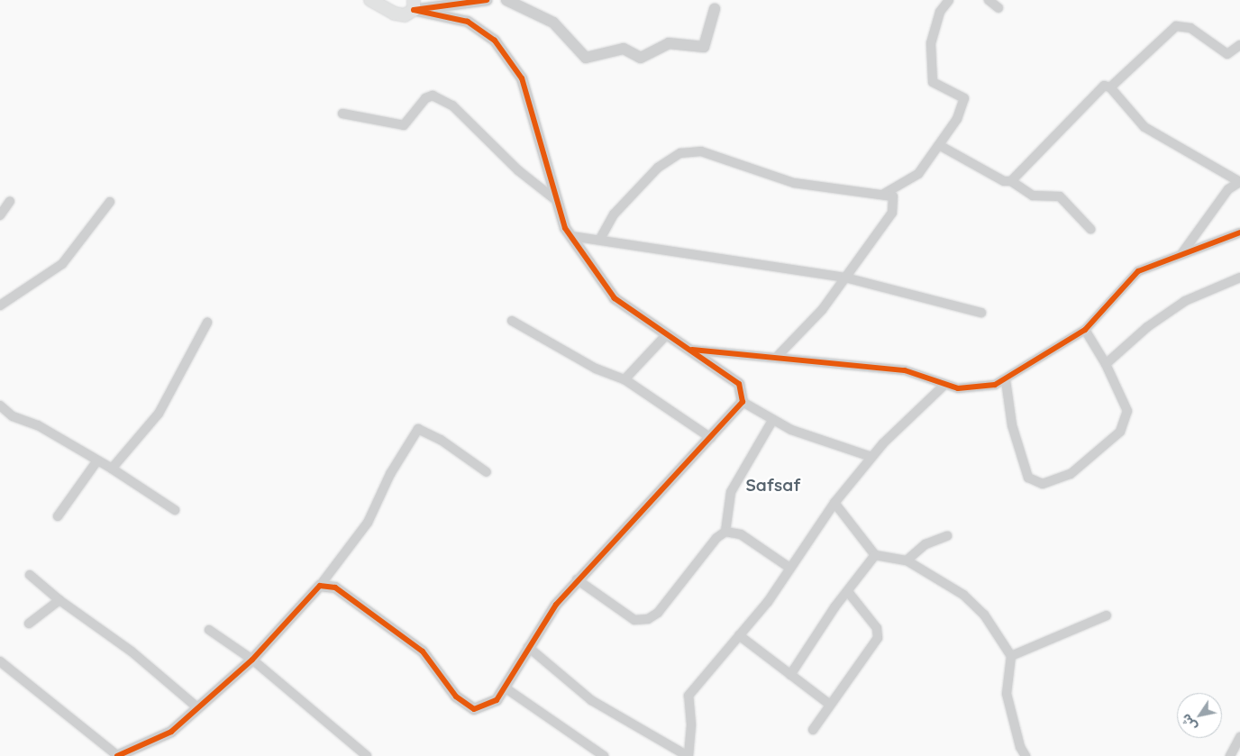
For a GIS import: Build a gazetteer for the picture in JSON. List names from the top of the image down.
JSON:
{
  "districts": ["Safsaf"],
  "north": "bottom left"
}
